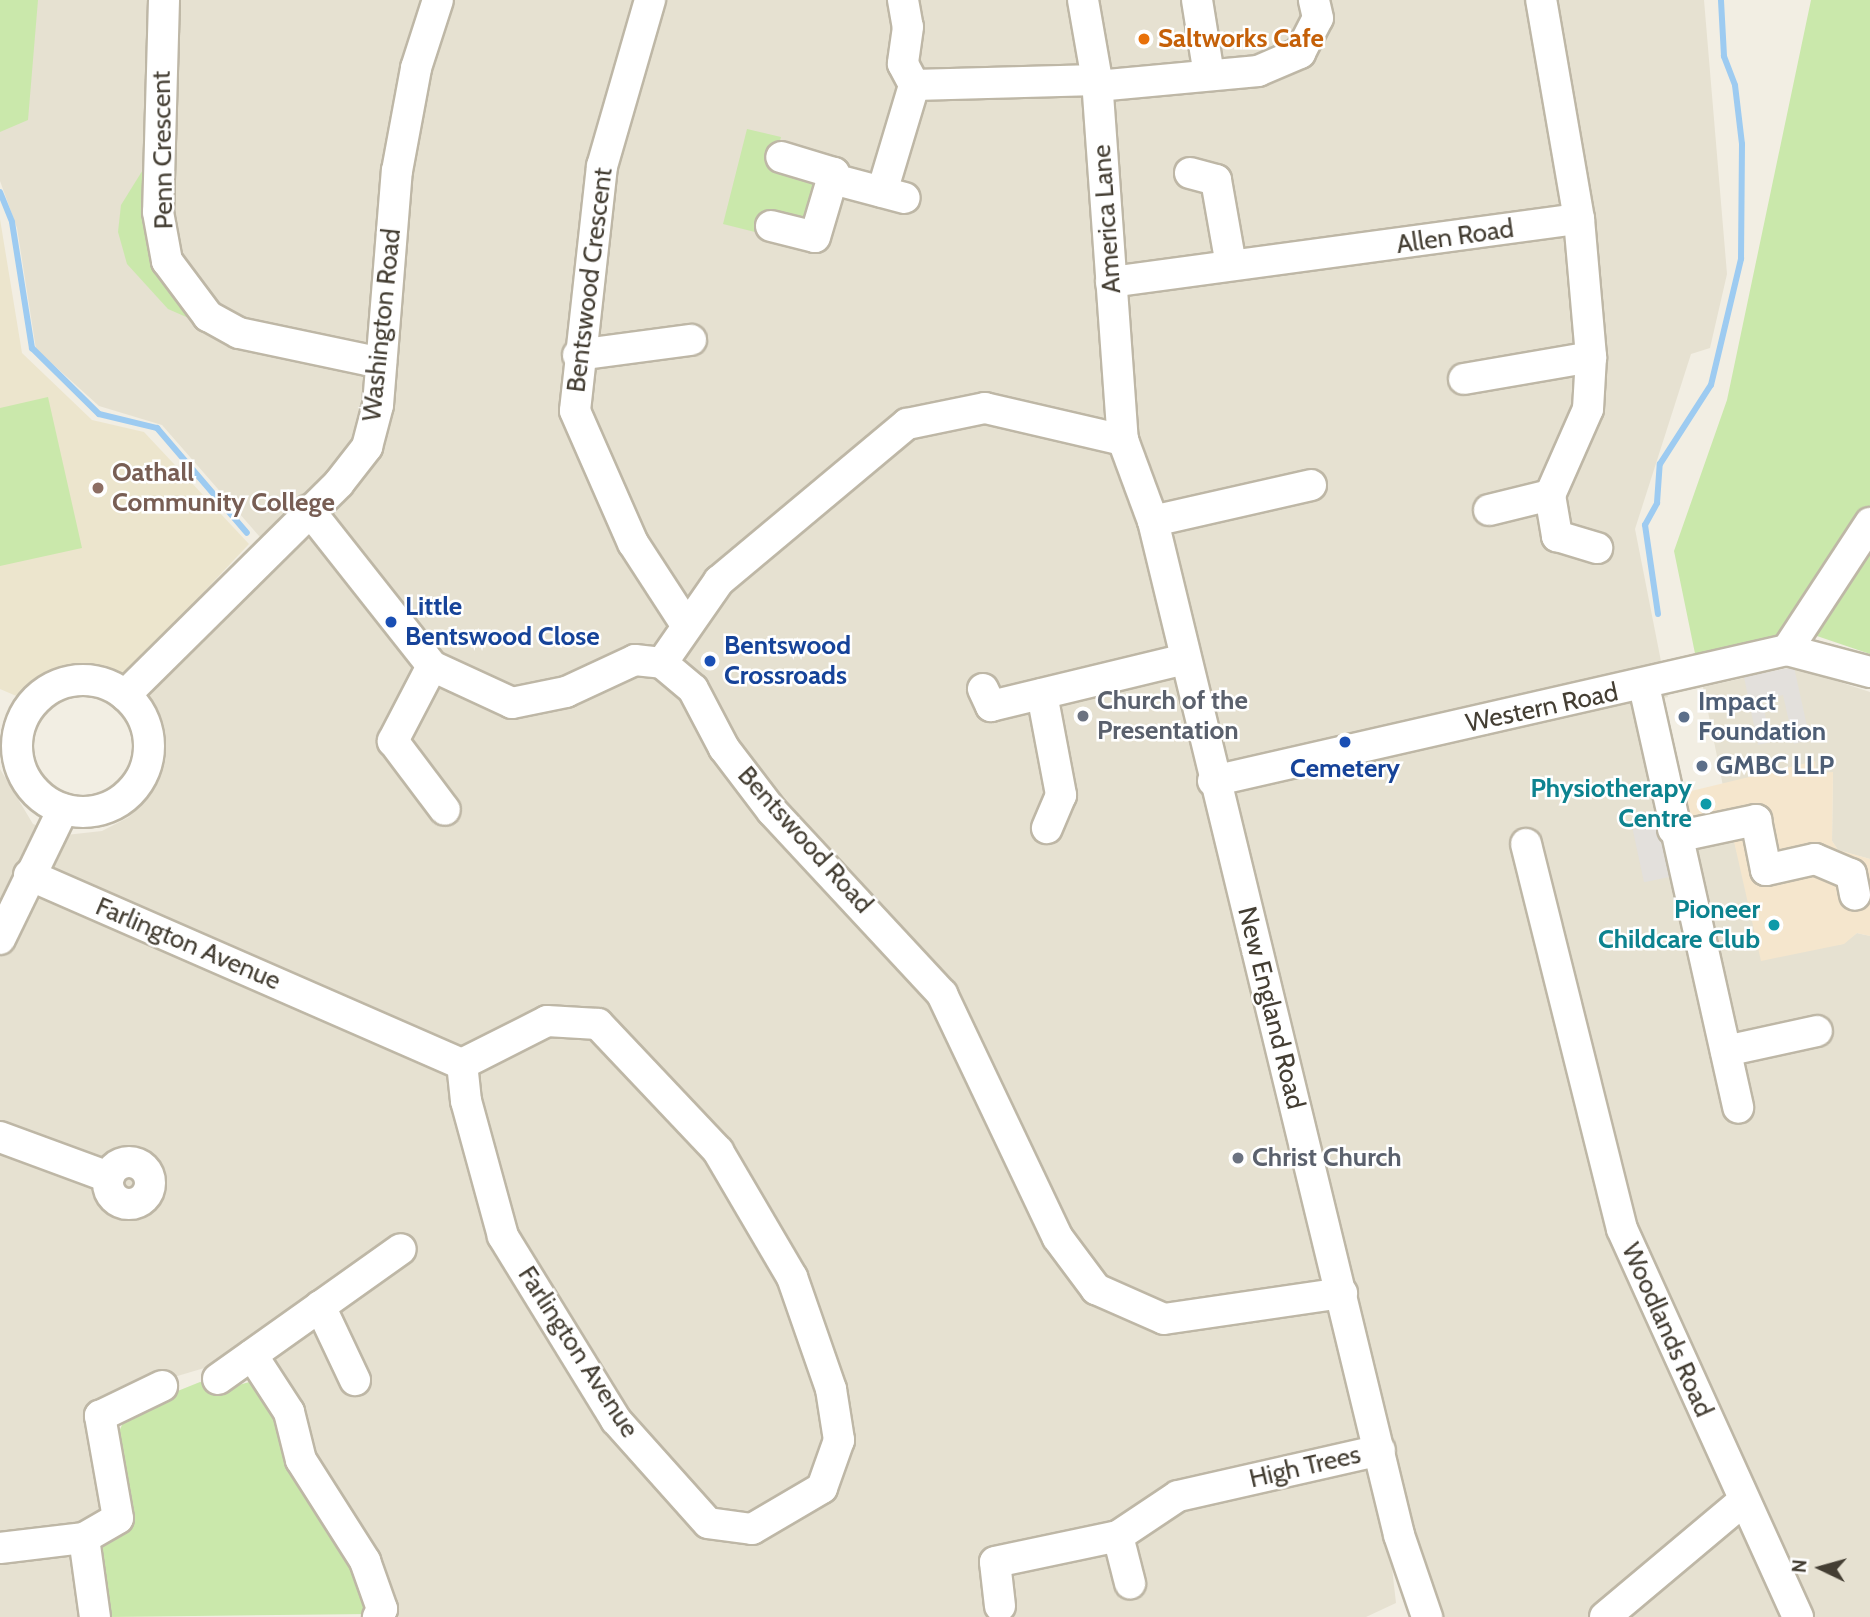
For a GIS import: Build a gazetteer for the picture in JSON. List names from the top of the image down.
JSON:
{
  "streets": {
    "street": [
      "Penn Crescent",
      "America Lane",
      "Allen Road",
      "Bentswood Crescent",
      "Washington Road",
      "Western Road",
      "Bentswood Road",
      "Farlington Avenue",
      "New England Road",
      "Woodlands Road",
      "High Trees"
    ]
  },
  "crossings": [
    ["Penn Crescent", "Washington Road"],
    ["America Lane", "Allen Road"],
    ["America Lane", "New England Road"],
    ["Western Road", "New England Road"],
    ["Bentswood Road", "New England Road"],
    ["New England Road", "High Trees"]
  ],
  "places": [
    "Saltworks Cafe",
    "Oathall Community College",
    "Little Bentswood Close",
    "Bentswood Crossroads",
    "Church of the Presentation",
    "Impact Foundation",
    "Cemetery",
    "GMBC LLP",
    "Physiotherapy Centre",
    "Pioneer Childcare Club",
    "Christ Church"
  ],
  "north": "left"
}
